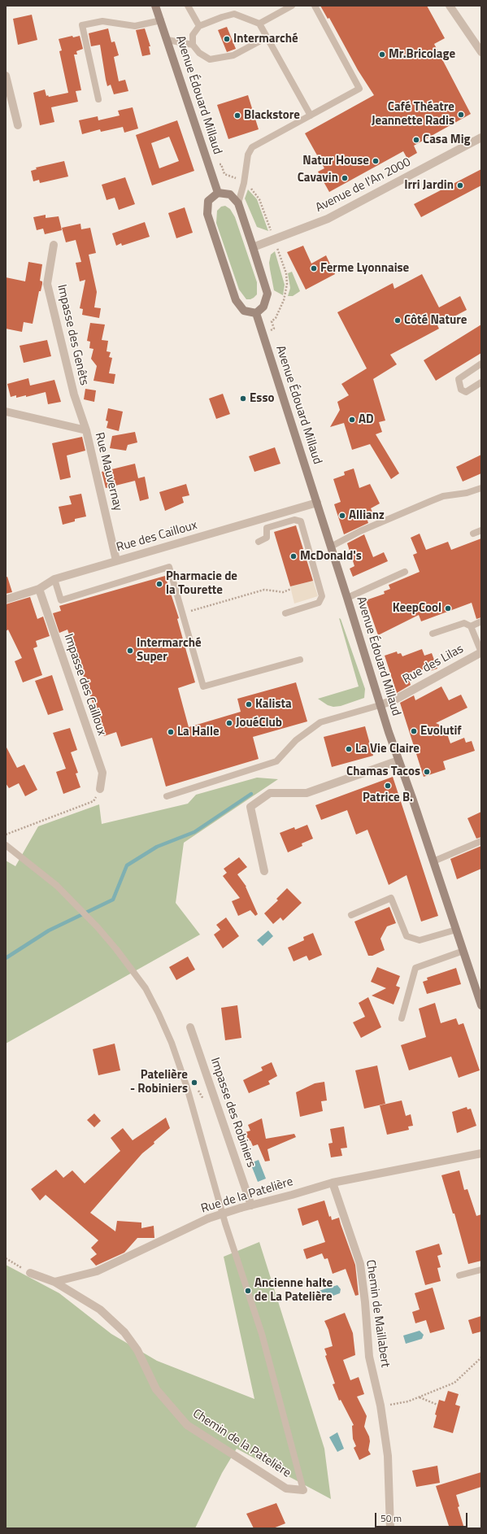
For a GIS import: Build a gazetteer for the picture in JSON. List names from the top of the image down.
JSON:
{
  "streets": {
    "main road": ["Avenue Édouard Millaud"],
    "street": [
      "Avenue de l'An 2000",
      "Impasse des Genêts",
      "Rue Mauvernay",
      "Rue des Cailloux",
      "Rue des Lilas",
      "Impasse des Cailloux",
      "Impasse des Robiniers",
      "Rue de la Patelière",
      "Chemin de Maillabert",
      "Chemin de la Patelière"
    ]
  },
  "crossings": [
    ["Avenue Édouard Millaud", "Rue des Cailloux"],
    ["Avenue Édouard Millaud", "Rue des Lilas"],
    ["Impasse des Genêts", "Rue Mauvernay"],
    ["Rue Mauvernay", "Rue des Cailloux"],
    ["Rue des Cailloux", "Impasse des Cailloux"],
    ["Impasse des Robiniers", "Rue de la Patelière"],
    ["Rue de la Patelière", "Chemin de Maillabert"],
    ["Rue de la Patelière", "Chemin de la Patelière"]
  ],
  "places": [
    "Intermarché",
    "Mr.Bricolage",
    "Café Théatre Jeannette Radis",
    "Blackstore",
    "Casa Mig",
    "Natur House",
    "Cavavin",
    "Irri Jardin",
    "Ferme Lyonnaise",
    "Côté Nature",
    "Esso",
    "AD",
    "Allianz",
    "McDonald's",
    "Pharmacie de la Tourette",
    "KeepCool",
    "Intermarché Super",
    "Kalista",
    "JouéClub",
    "Evolutif",
    "La Halle",
    "La Vie Claire",
    "Chamas Tacos",
    "Patrice B.",
    "Patelière - Robiniers",
    "Ancienne halte de La Patelière"
  ],
  "scale_bar": "50 m"
}
